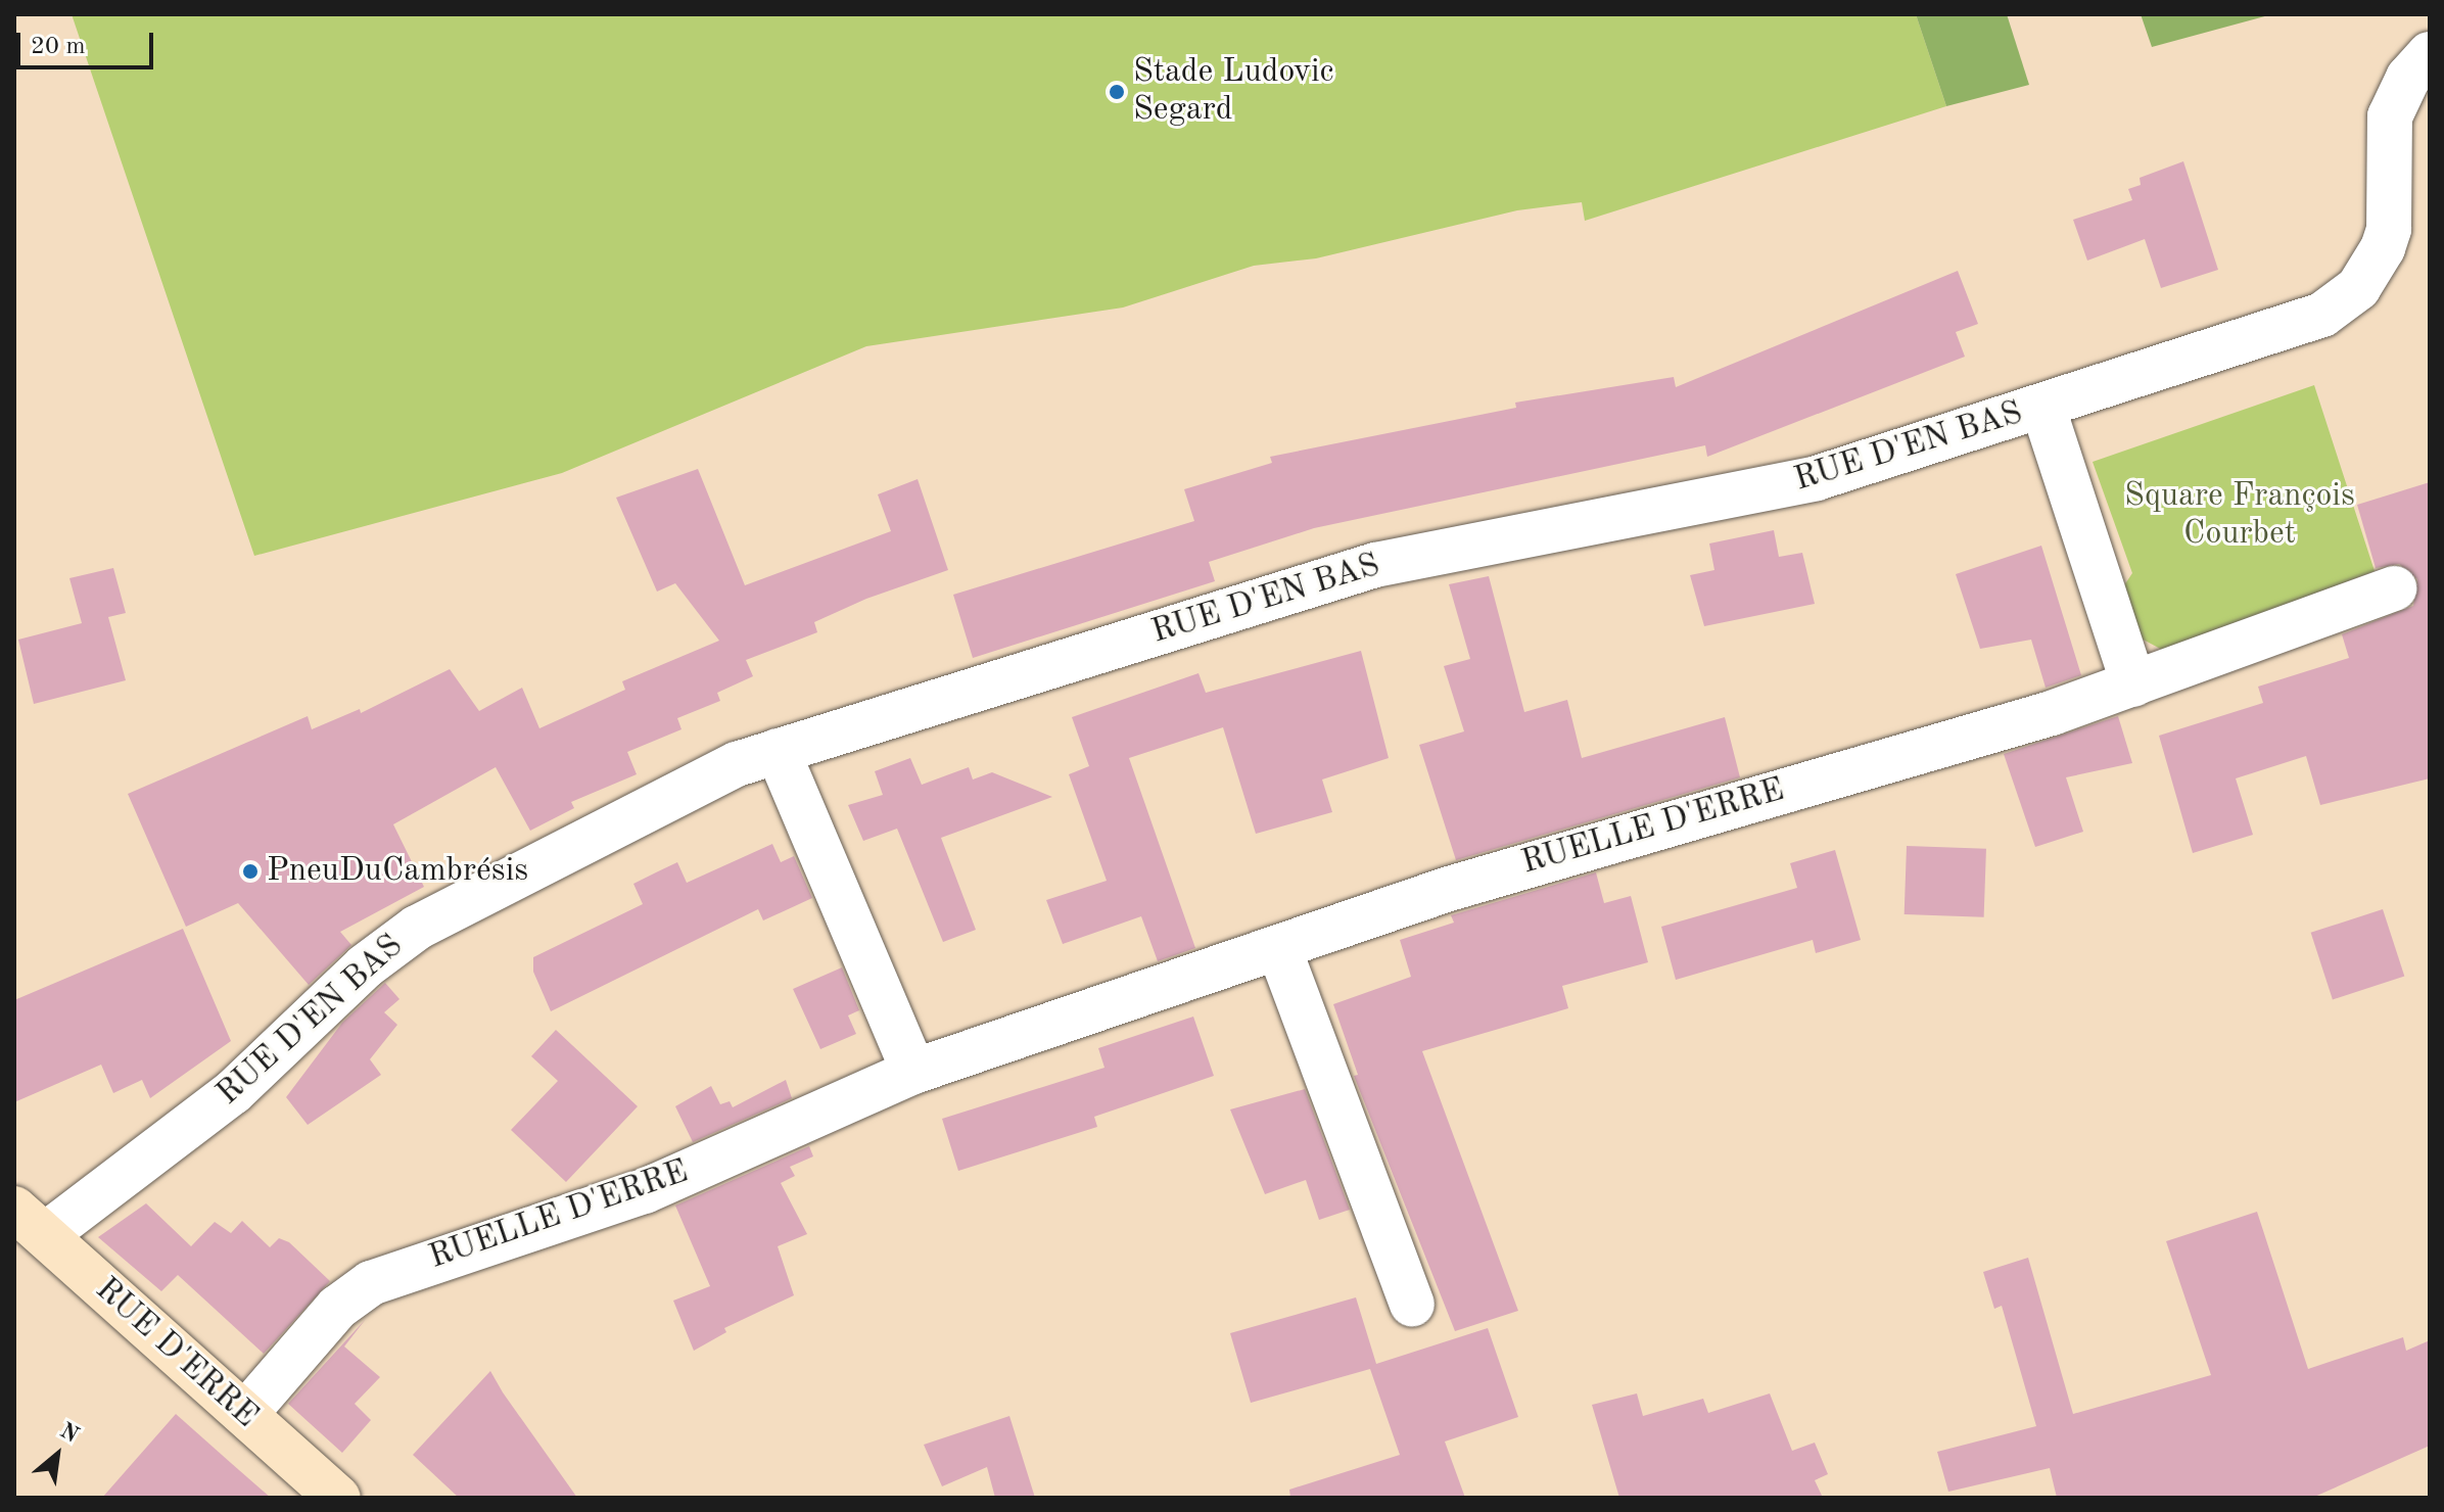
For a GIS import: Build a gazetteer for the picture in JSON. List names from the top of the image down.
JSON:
{
  "streets": {
    "street": ["RUE D'EN BAS", "RUELLE D'ERRE", "RUE D'ERRE"]
  },
  "crossings": [
    ["RUE D'EN BAS", "RUE D'ERRE"],
    ["RUELLE D'ERRE", "RUE D'ERRE"]
  ],
  "parks": ["Square François Courbet"],
  "places": ["Stade Ludovic Segard", "PneuDuCambrésis"],
  "scale_bar": "20 m",
  "north": "top right"
}
